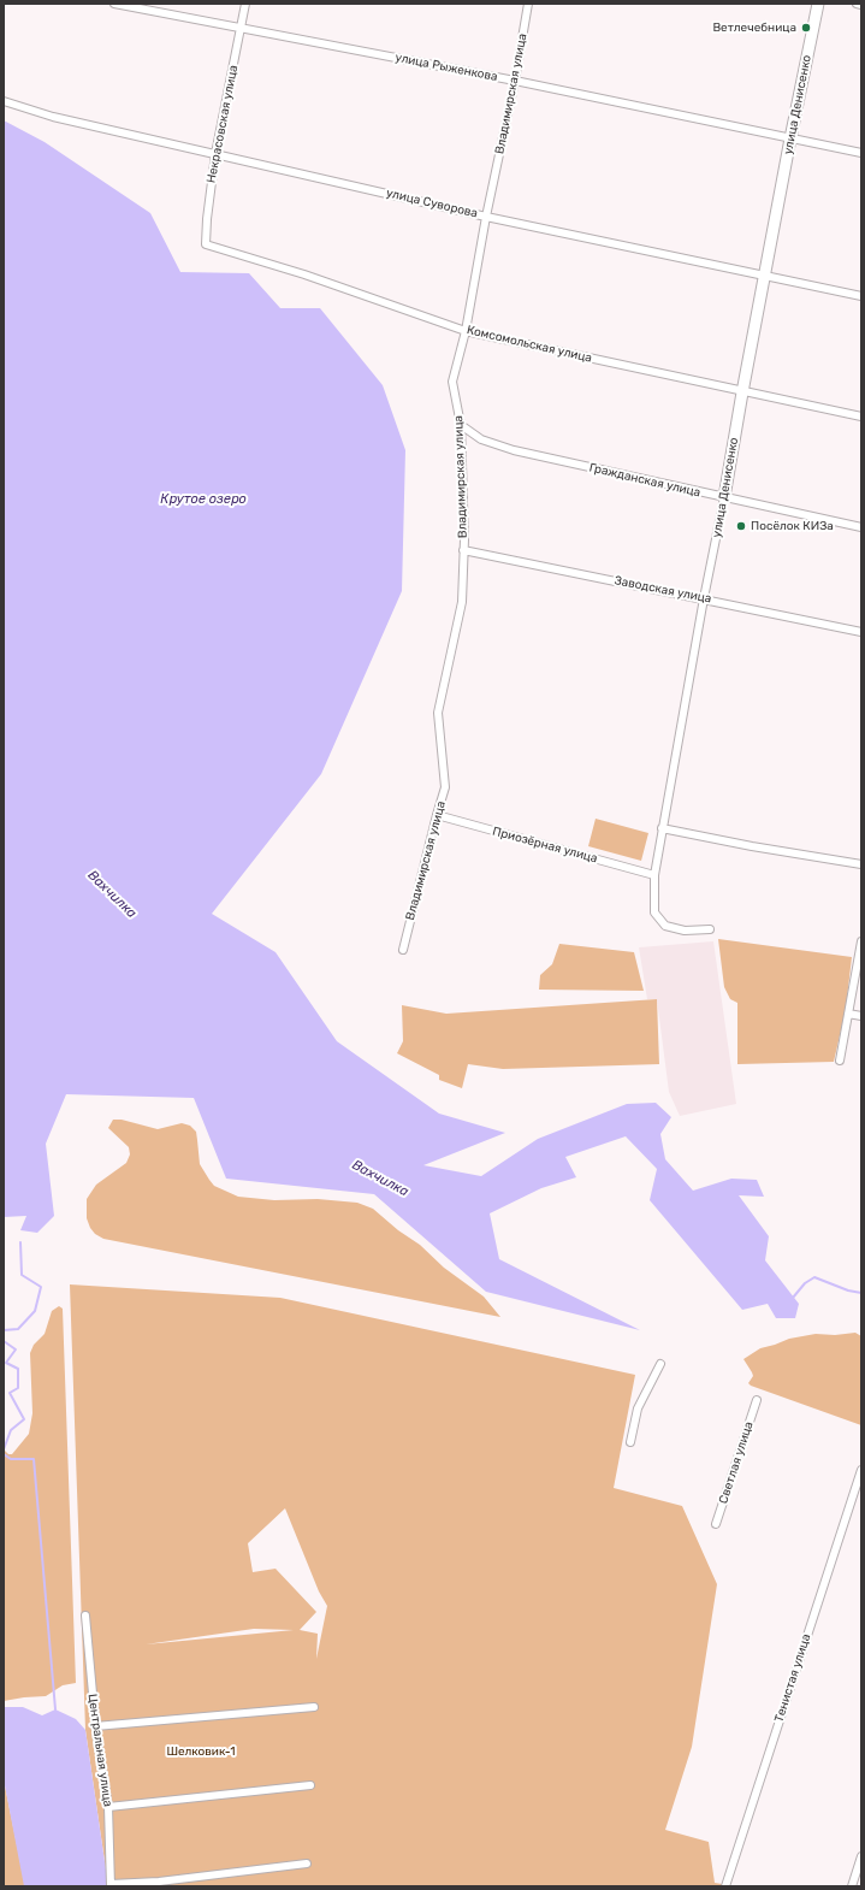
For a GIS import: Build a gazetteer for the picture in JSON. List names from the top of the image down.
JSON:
{
  "streets": {
    "street": [
      "улица Рыженкова",
      "Владимирская улица",
      "улица Денисенко",
      "Некрасовская улица",
      "улица Суворова",
      "Комсомольская улица",
      "Гражданская улица",
      "Заводская улица",
      "Приозёрная улица",
      "Светлая улица",
      "Тенистая улица",
      "Центральная улица"
    ]
  },
  "crossings": [
    ["улица Рыженкова", "Владимирская улица"],
    ["улица Рыженкова", "улица Денисенко"],
    ["улица Рыженкова", "Некрасовская улица"],
    ["Владимирская улица", "улица Суворова"],
    ["Владимирская улица", "Комсомольская улица"],
    ["Владимирская улица", "Гражданская улица"],
    ["Владимирская улица", "Заводская улица"],
    ["Владимирская улица", "Приозёрная улица"],
    ["улица Денисенко", "улица Суворова"],
    ["улица Денисенко", "Комсомольская улица"],
    ["улица Денисенко", "Гражданская улица"],
    ["улица Денисенко", "Заводская улица"],
    ["улица Денисенко", "Приозёрная улица"],
    ["Некрасовская улица", "улица Суворова"],
    ["Некрасовская улица", "Комсомольская улица"]
  ],
  "water": ["Крутое озеро", "Вахчилка"],
  "parks": ["Шелковик-1"],
  "places": ["Ветлечебница", "Посёлок КИЗа"]
}
